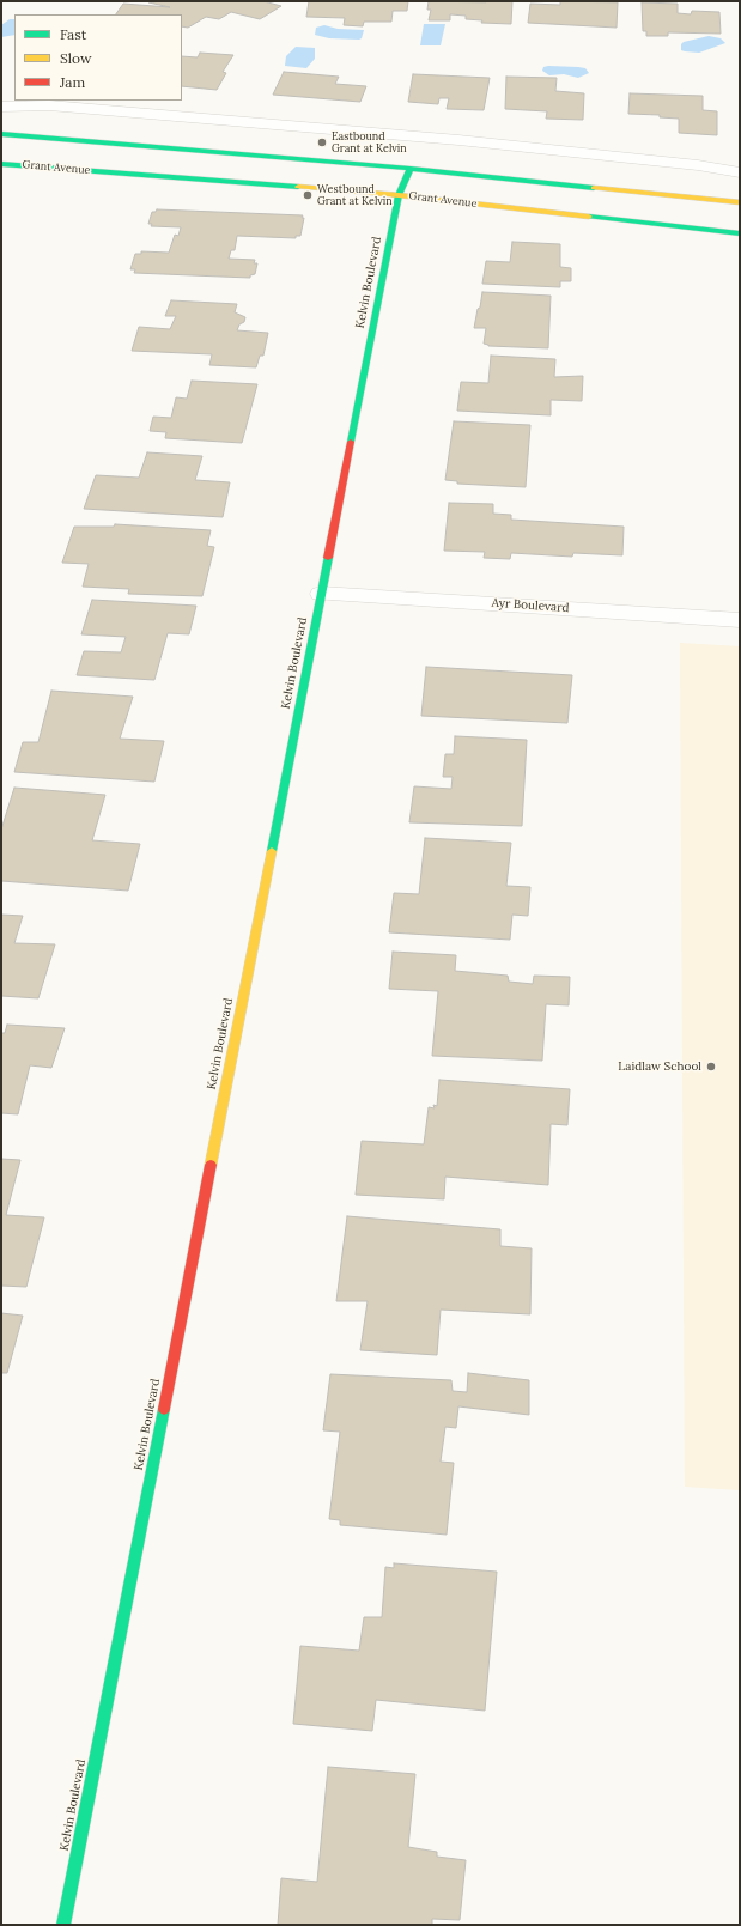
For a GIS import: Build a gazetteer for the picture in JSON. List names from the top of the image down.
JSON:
{
  "streets": {
    "street": ["Grant Avenue", "Kelvin Boulevard", "Ayr Boulevard"]
  },
  "crossings": [
    ["Grant Avenue", "Kelvin Boulevard"],
    ["Kelvin Boulevard", "Ayr Boulevard"]
  ],
  "places": ["Eastbound Grant at Kelvin", "Westbound Grant at Kelvin", "Laidlaw School"],
  "legend": ["Fast", "Slow", "Jam"]
}
